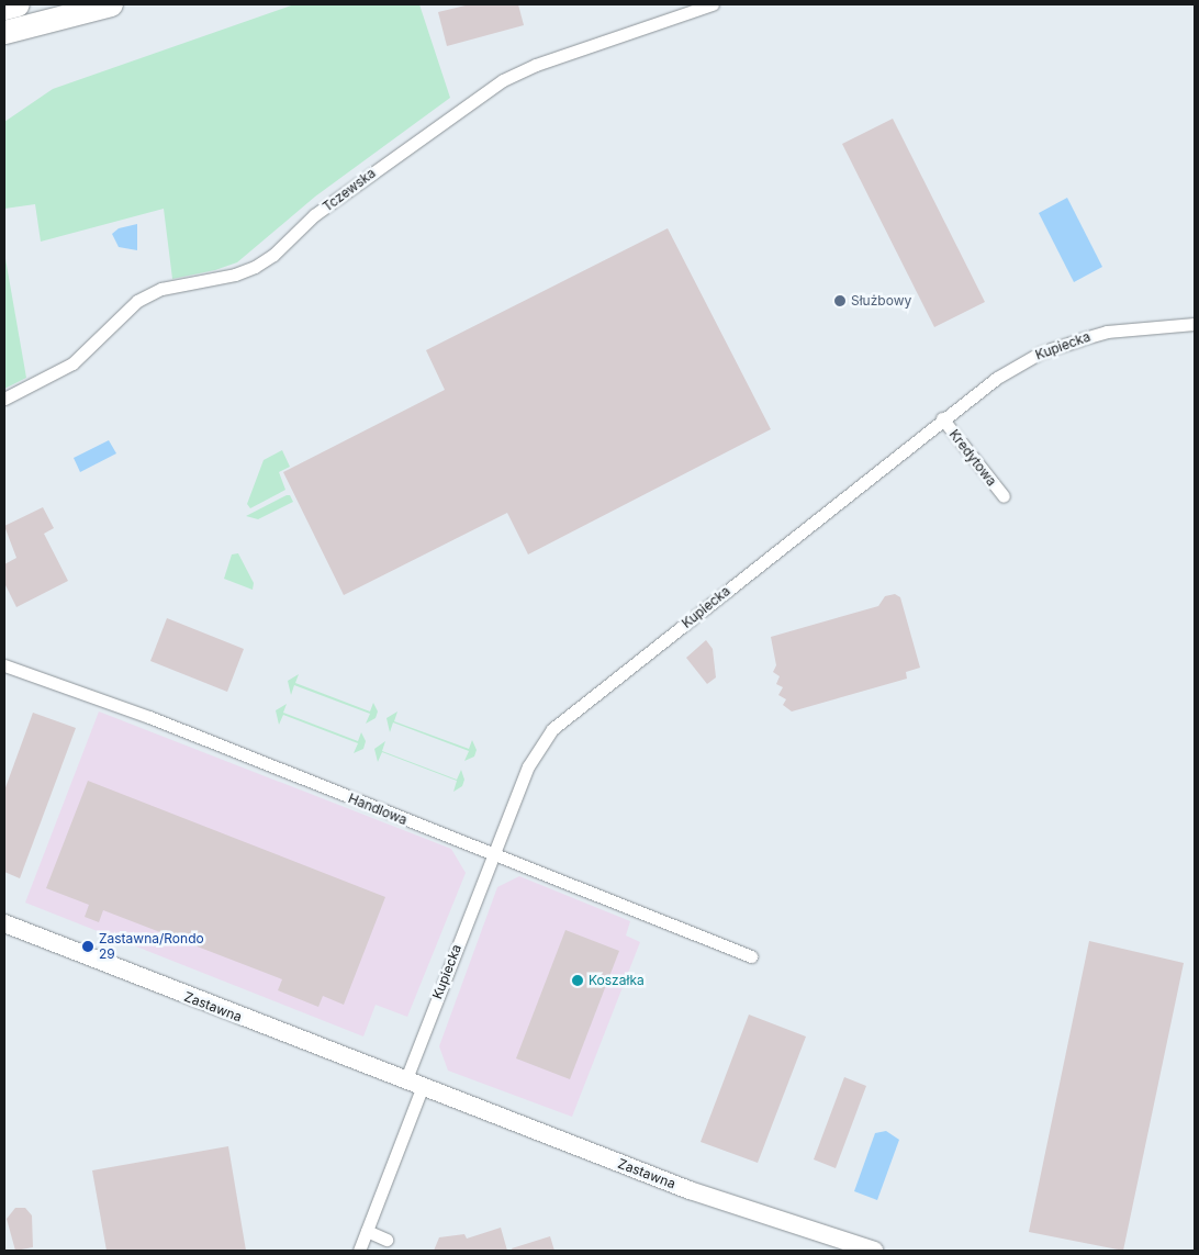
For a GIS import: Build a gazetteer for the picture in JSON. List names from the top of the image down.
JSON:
{
  "streets": {
    "main road": ["Zastawna"],
    "street": [
      "Tczewska",
      "Kupiecka",
      "Kredytowa",
      "Handlowa"
    ]
  },
  "crossings": [
    ["Kupiecka", "Kredytowa"],
    ["Kupiecka", "Handlowa"],
    ["Kupiecka", "Zastawna"]
  ],
  "places": ["Służbowy", "Zastawna/Rondo 29", "Koszałka"]
}
